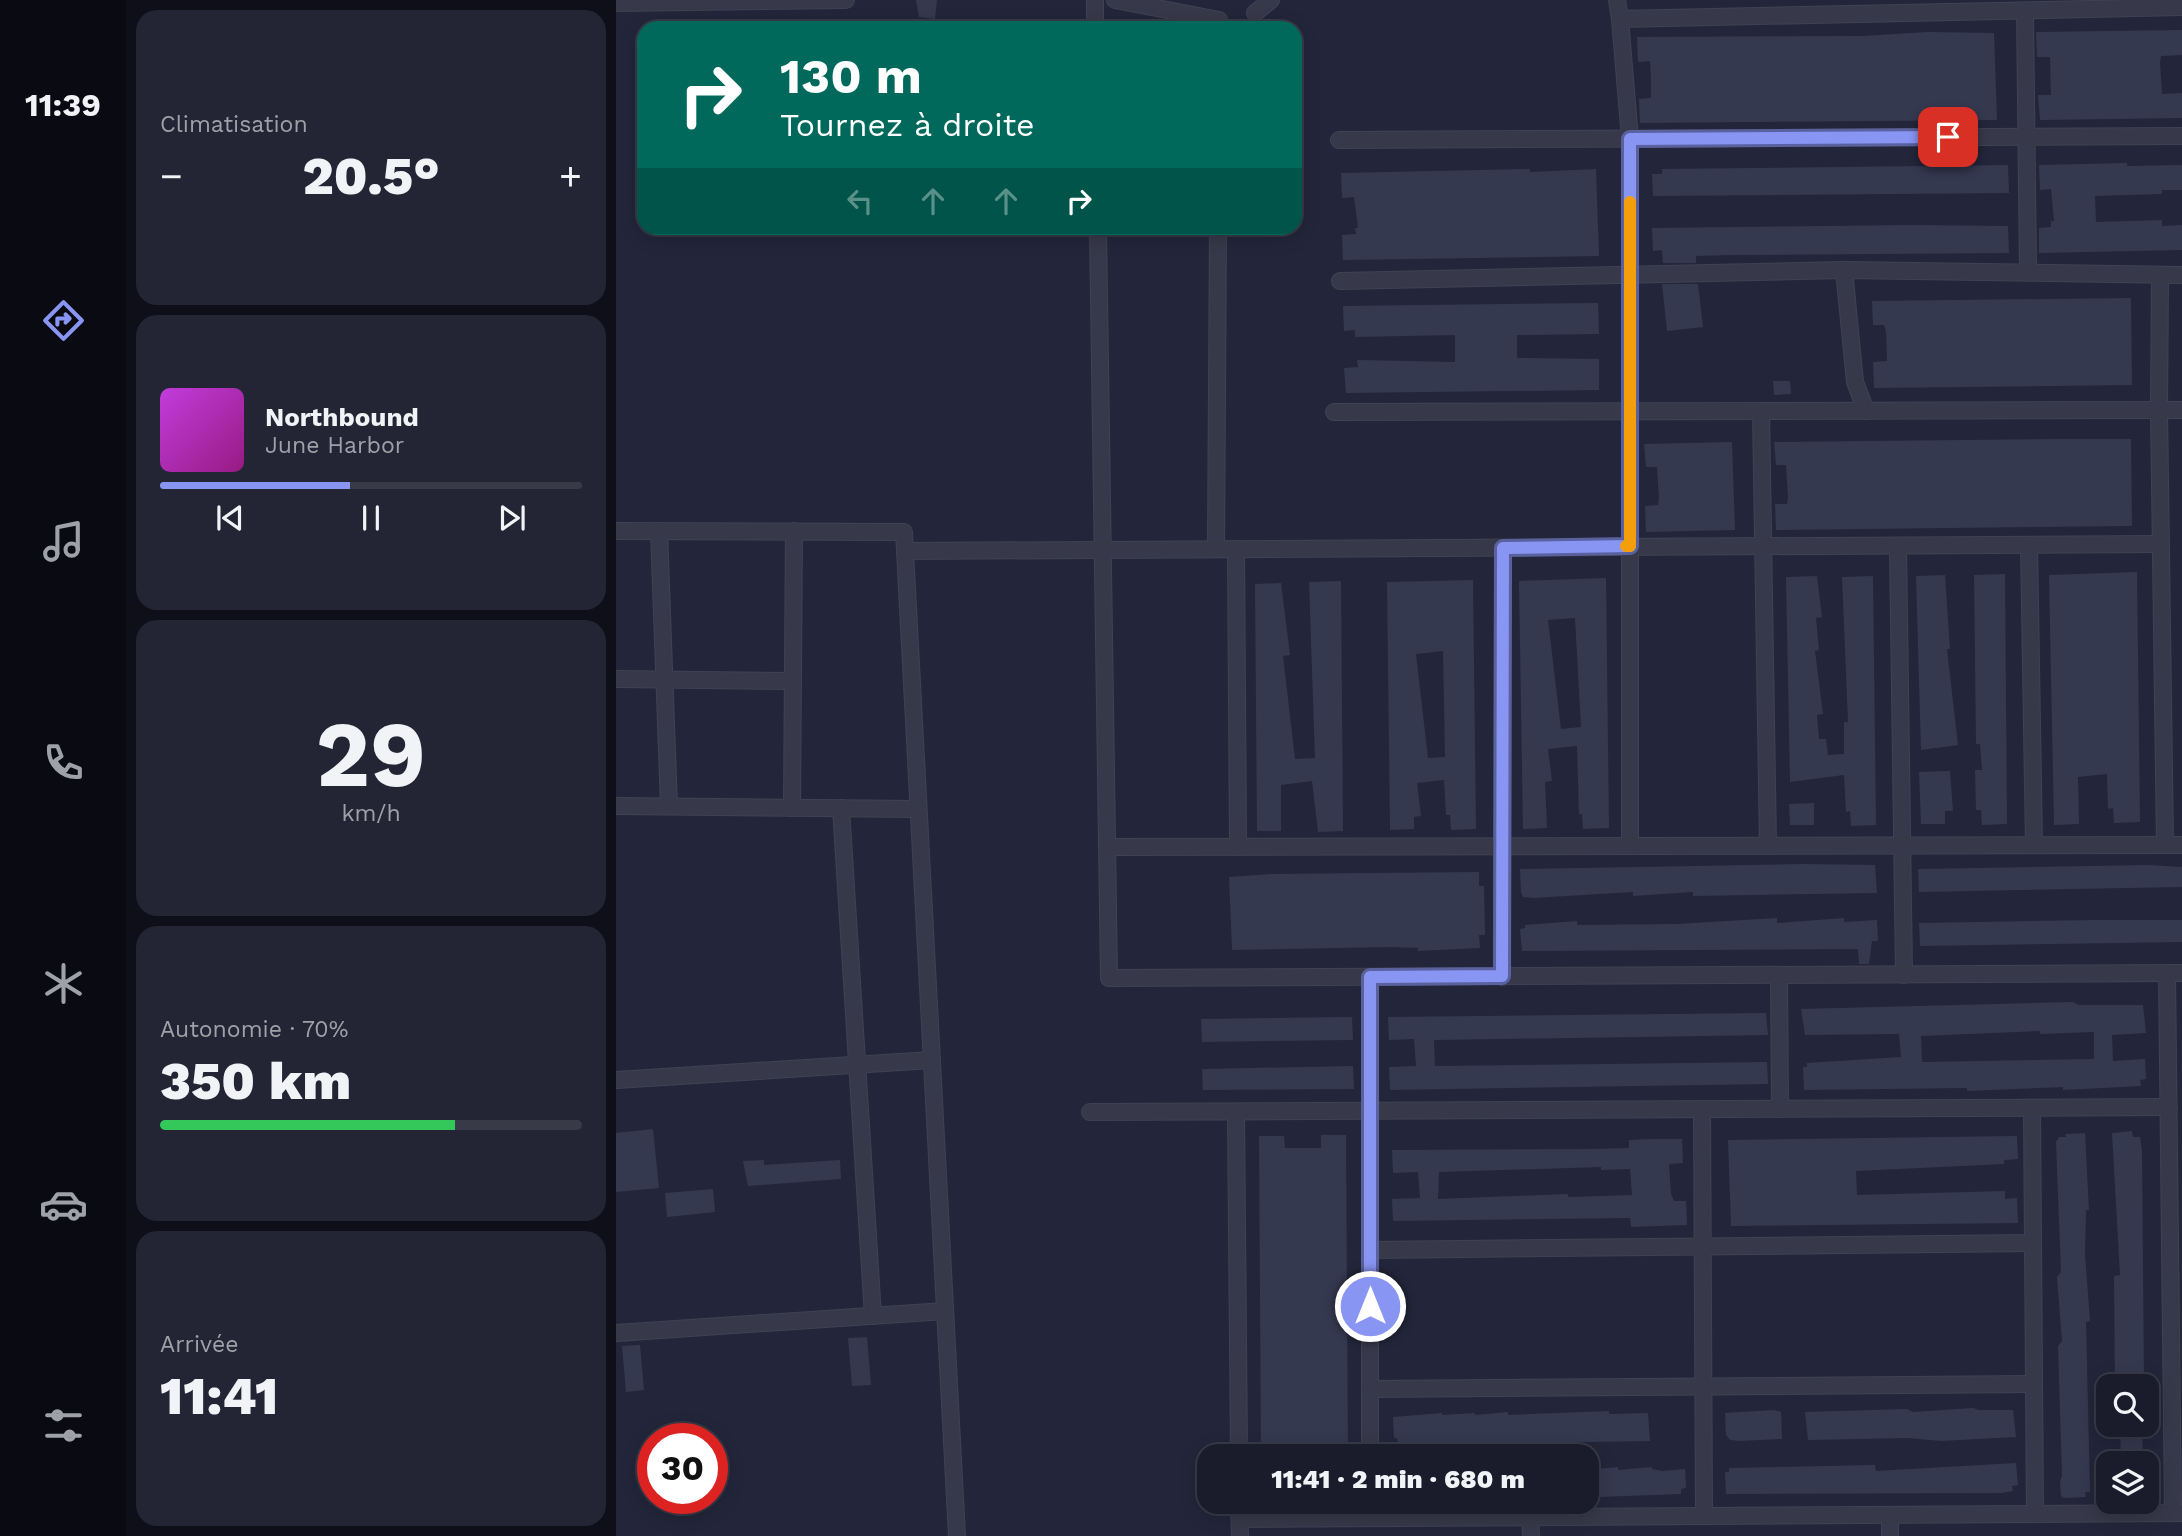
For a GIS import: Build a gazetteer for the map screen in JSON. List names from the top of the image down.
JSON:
{
  "page": {
    "tabs": "11:39",
    "tile": [
      "Climatisation",
      ["29", "km/h"],
      ["Autonomie · 70%", "350 km"],
      ["Arrivée", "11:41"]
    ],
    "turn": ["130 m", "Tournez à droite"],
    "heat": ["−", "20.5°", "+"],
    "song": ["Northbound", "June Harbor"],
    "limit": "30",
    "trip": "11:41 · 2 min · 680 m"
  }
}
